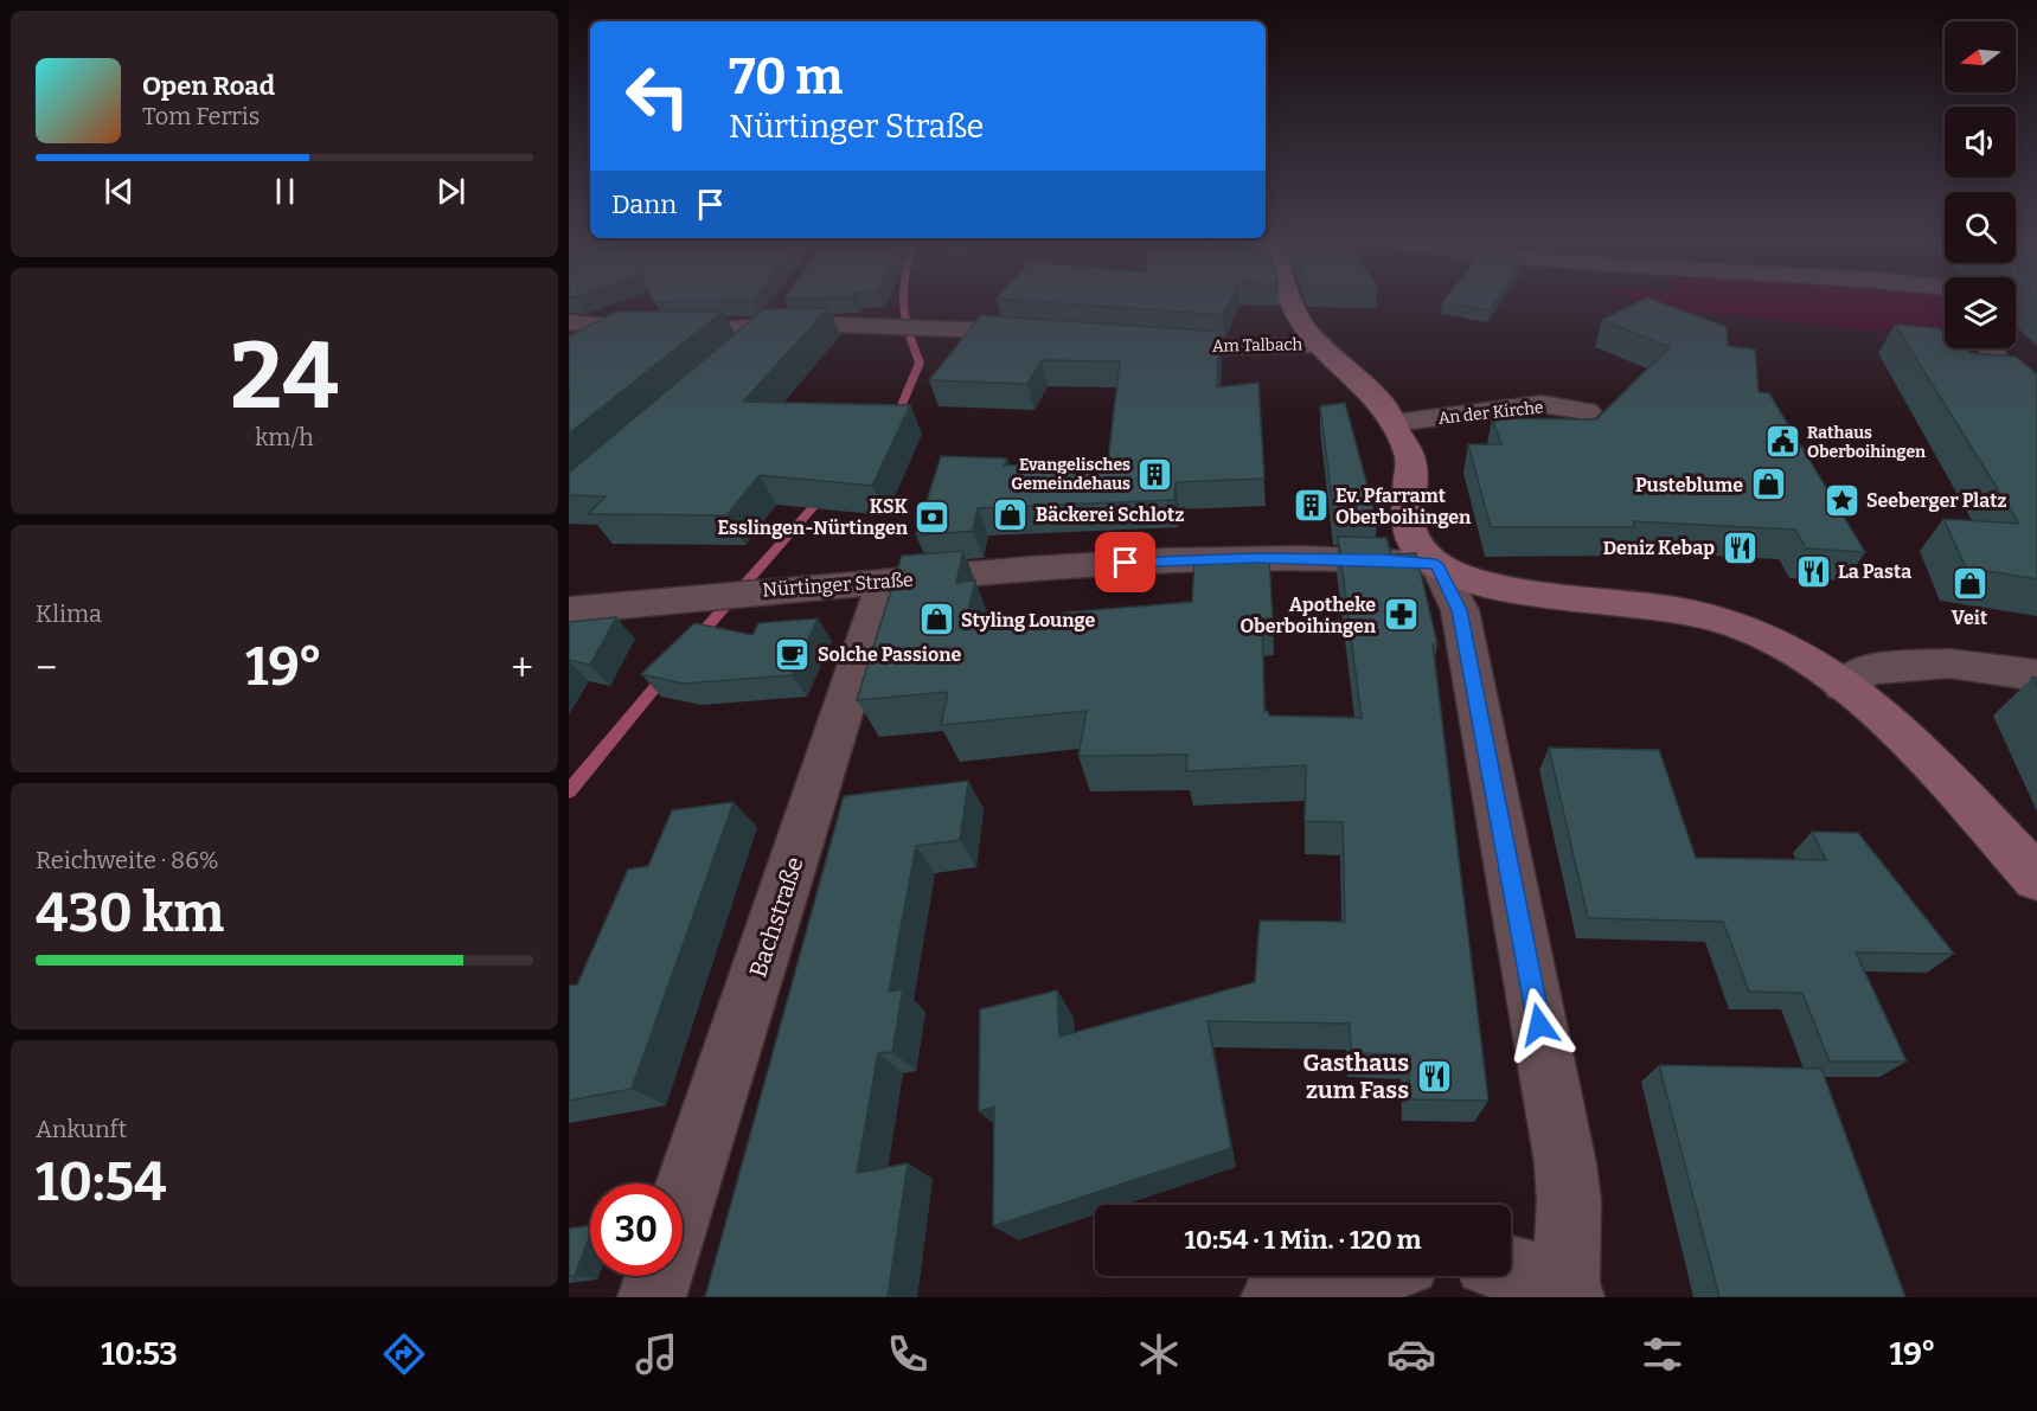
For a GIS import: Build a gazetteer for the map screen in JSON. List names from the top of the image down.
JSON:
{
  "streets": {
    "street": [
      "Am Talbach",
      "An der Kirche",
      "Nürtinger Straße",
      "Bachstraße"
    ]
  },
  "crossings": [
    ["Nürtinger Straße", "Bachstraße"]
  ],
  "places": {
    "public building": ["Rathaus Oberboihingen"],
    "building": ["Evangelisches Gemeindehaus", "Ev. Pfarramt Oberboihingen"],
    "shop": [
      "Pusteblume",
      "Bäckerei Schlotz",
      "Veit",
      "Styling Lounge"
    ],
    "place": ["Seeberger Platz"],
    "bank": ["KSK Esslingen-Nürtingen"],
    "restaurant": ["Deniz Kebap", "La Pasta", "Gasthaus zum Fass"],
    "pharmacy": ["Apotheke Oberboihingen"],
    "cafe": ["Solche Passione"]
  },
  "north": "left",
  "page": {
    "turn": ["70 m", "Nürtinger Straße"],
    "song": ["Open Road", "Tom Ferris"],
    "then": "Dann",
    "tile": [
      ["24", "km/h"],
      "Klima",
      ["Reichweite · 86%", "430 km"],
      ["Ankunft", "10:54"]
    ],
    "heat": ["−", "19°", "+"],
    "limit": "30",
    "trip": "10:54 · 1 Min. · 120 m",
    "tabs": ["10:53", "19°"]
  }
}
